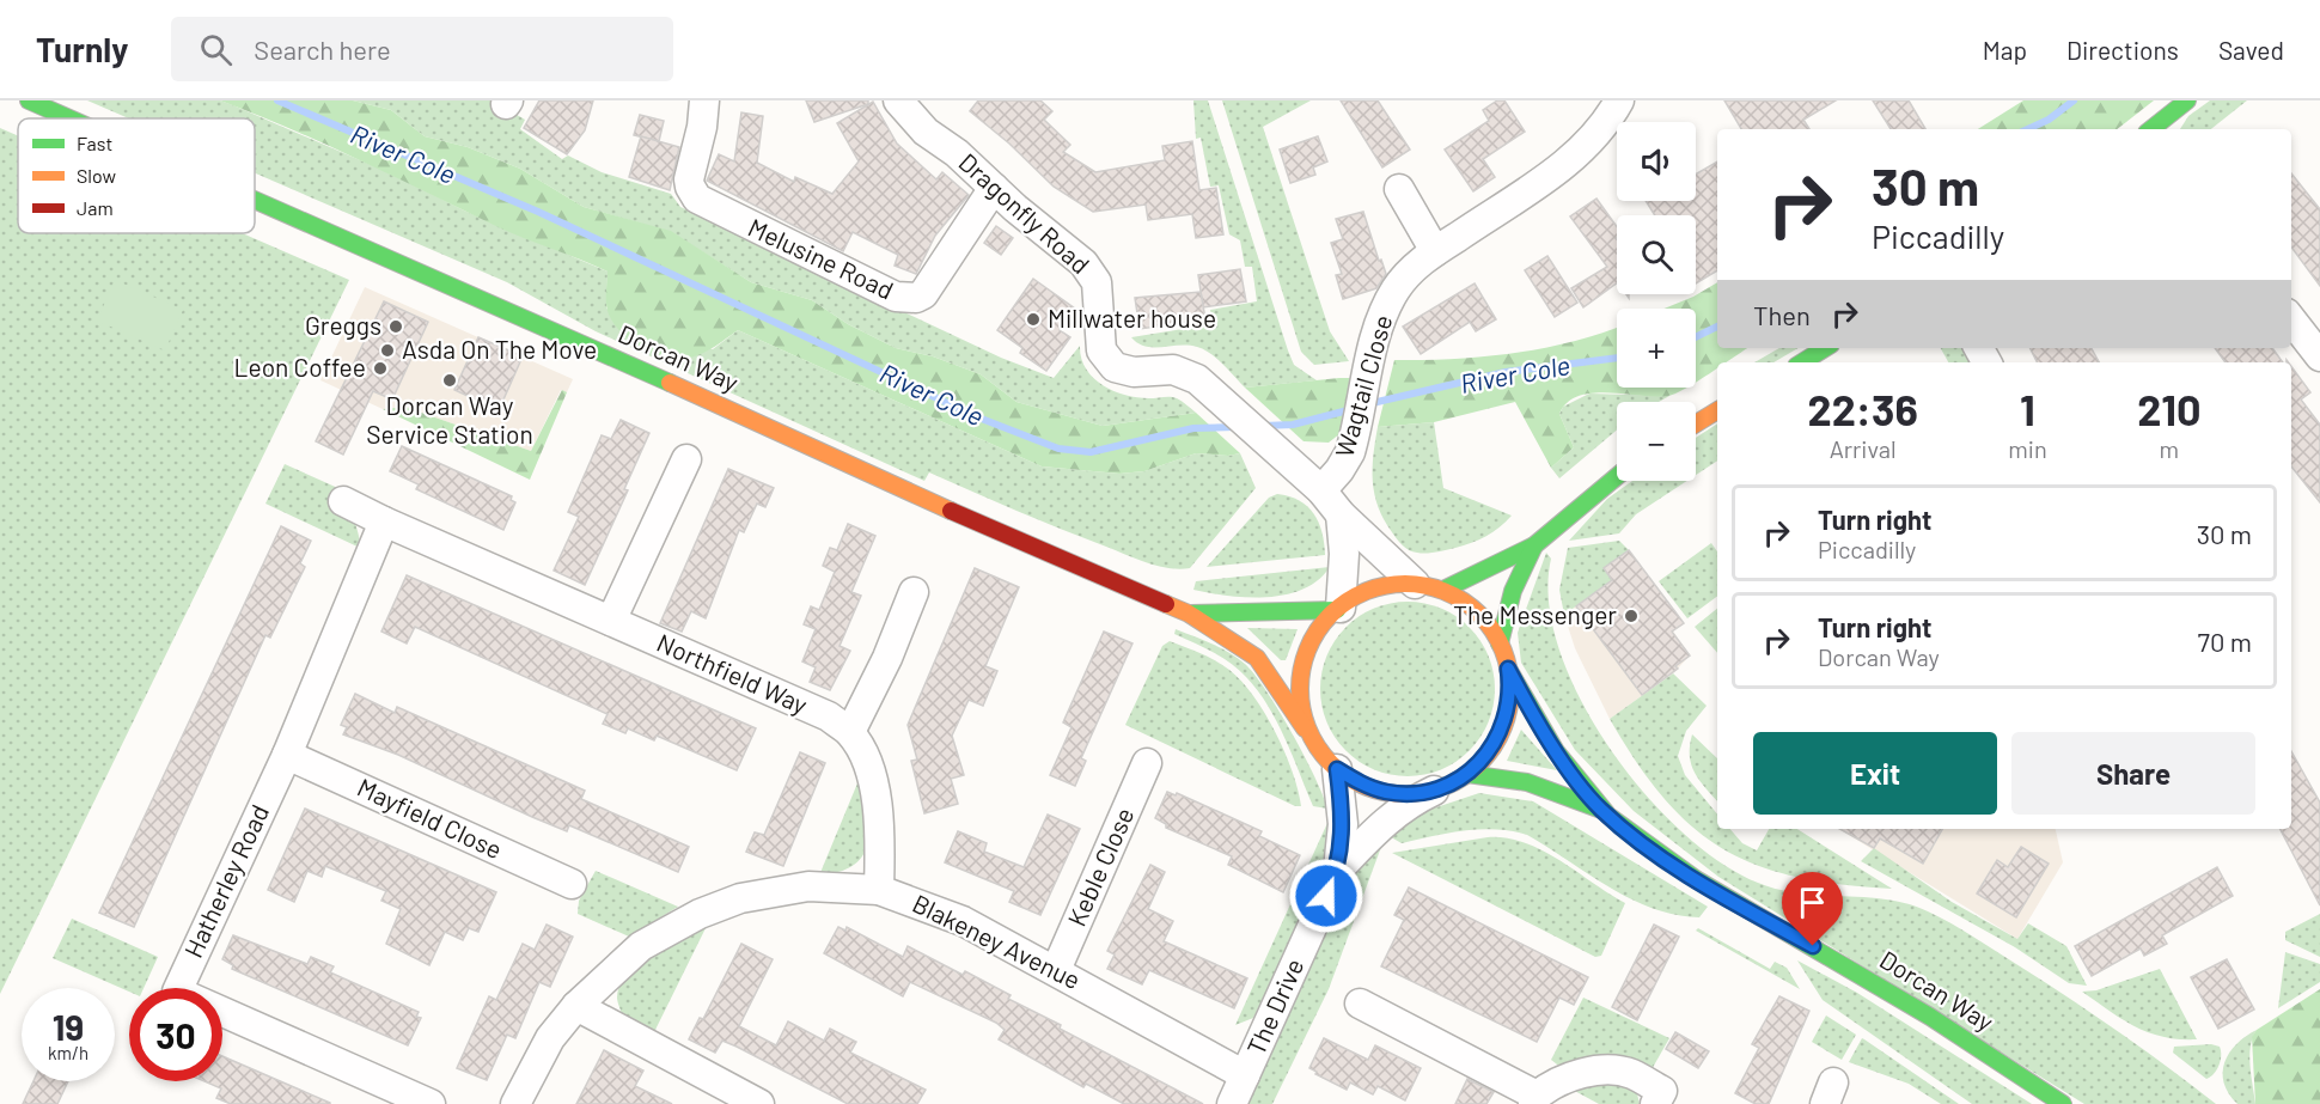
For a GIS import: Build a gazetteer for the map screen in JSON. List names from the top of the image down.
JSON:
{
  "streets": {
    "main road": ["Dorcan Way"],
    "street": [
      "Dragonfly Road",
      "Melusine Road",
      "Wagtail Close",
      "Northfield Way",
      "Mayfield Close",
      "Keble Close",
      "Hatherley Road",
      "Blakeney Avenue",
      "The Drive"
    ]
  },
  "crossings": [
    ["Dragonfly Road", "Melusine Road"],
    ["Dragonfly Road", "Dorcan Way"],
    ["Dragonfly Road", "Wagtail Close"],
    ["Dragonfly Road", "The Drive"],
    ["Dorcan Way", "The Drive"],
    ["Mayfield Close", "Hatherley Road"],
    ["Keble Close", "Blakeney Avenue"],
    ["Blakeney Avenue", "The Drive"]
  ],
  "water": ["River Cole"],
  "places": [
    "Millwater house",
    "Greggs",
    "Asda On The Move",
    "Leon Coffee",
    "Dorcan Way Service Station",
    "The Messenger"
  ],
  "legend": ["Fast", "Slow", "Jam"],
  "page": {
    "header": "Turnly",
    "search": "Search here",
    "nav": ["Map", "Directions", "Saved"],
    "map_buttons": ["+", "−"],
    "turn": ["30 m", "Piccadilly"],
    "then": "Then",
    "eta": [
      "22:36",
      "Arrival",
      "1",
      "min",
      "210",
      "m"
    ],
    "list": [
      {
        "name": "Turn right",
        "note": "Piccadilly",
        "value": "30 m"
      },
      {
        "name": "Turn right",
        "note": "Dorcan Way",
        "value": "70 m"
      }
    ],
    "buttons": ["Exit", "Share"],
    "speed": "19 km/h",
    "limit": "30"
  }
}
